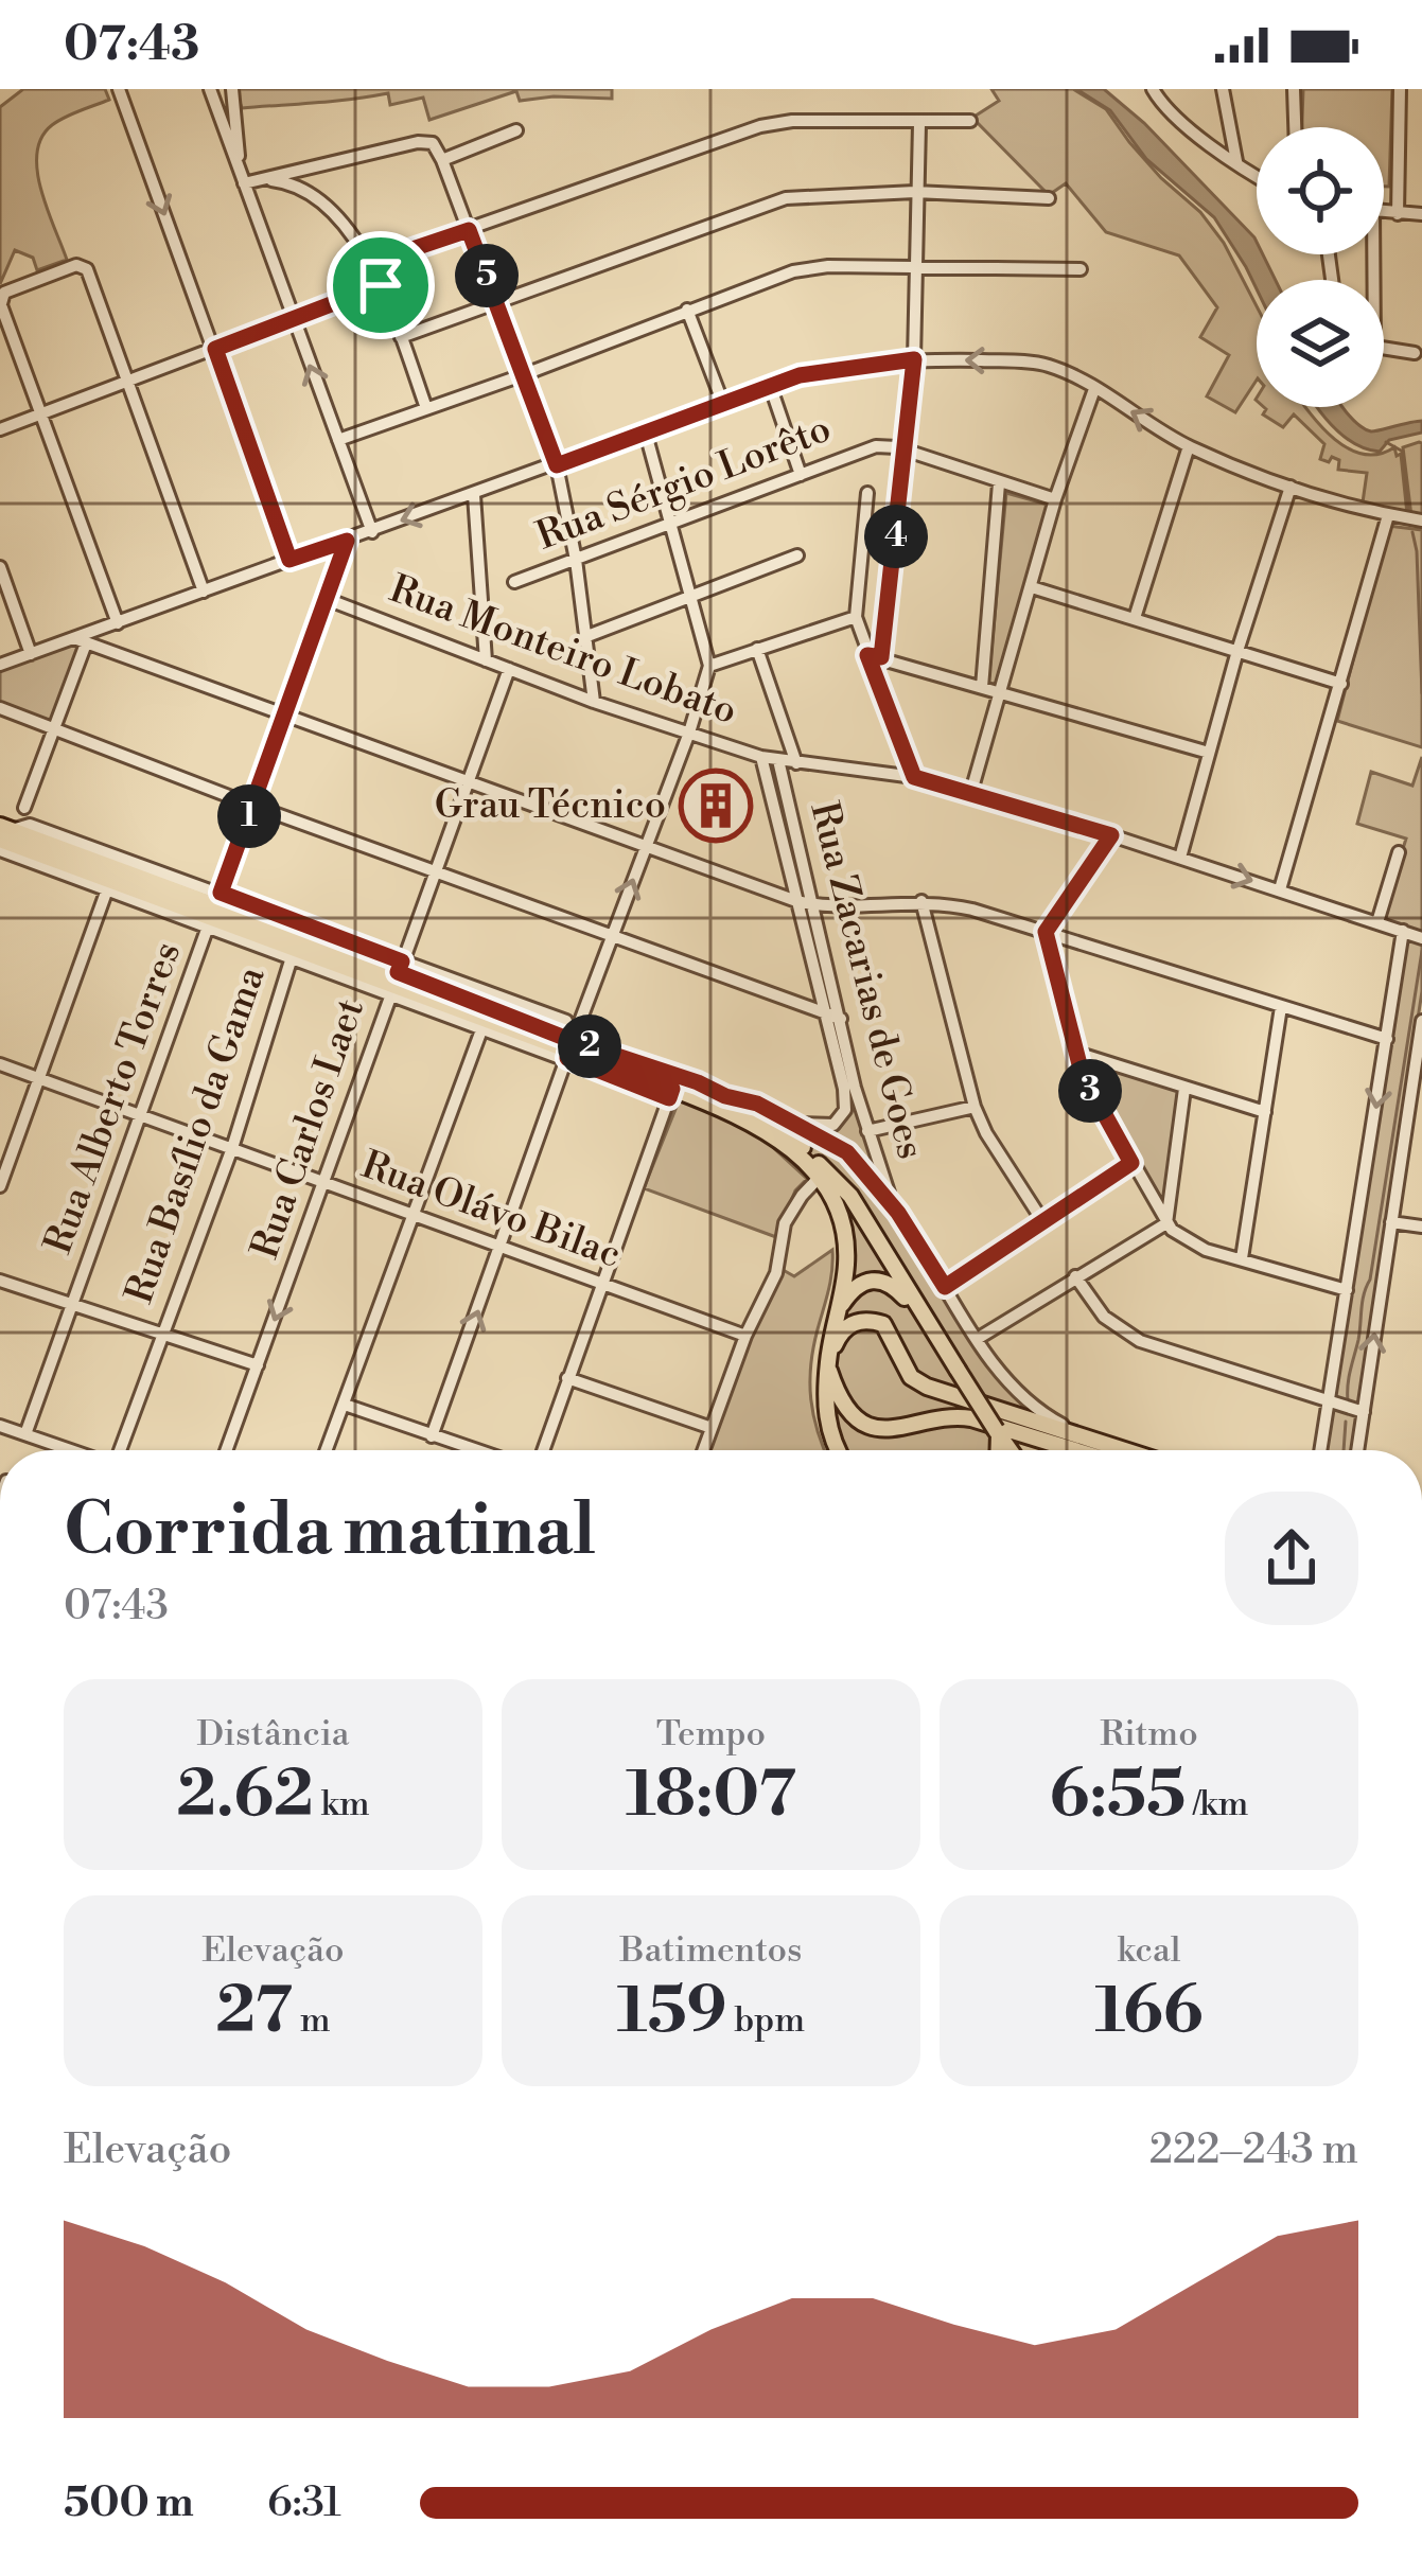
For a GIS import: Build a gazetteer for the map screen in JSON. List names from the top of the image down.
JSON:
{
  "streets": {
    "street": [
      "Rua Sérgio Lorêto",
      "Rua Monteiro Lobato",
      "Rua Zacarias de Goes",
      "Rua Alberto Torres",
      "Rua Carlos Laet",
      "Rua Basílio da Gama",
      "Rua Olávo Bilac"
    ]
  },
  "crossings": [
    ["Rua Monteiro Lobato", "Rua Zacarias de Goes"],
    ["Rua Monteiro Lobato", "Rua Carlos Laet"],
    ["Rua Alberto Torres", "Rua Olávo Bilac"],
    ["Rua Carlos Laet", "Rua Olávo Bilac"],
    ["Rua Basílio da Gama", "Rua Olávo Bilac"]
  ],
  "places": {
    "building": ["Grau Técnico"]
  },
  "page": {
    "status": "07:43",
    "pins": [
      "5",
      "4",
      "1",
      "2",
      "3"
    ],
    "heading": ["Corrida matinal", "07:43"],
    "stats": [
      ["Distância", "2.62 km"],
      ["Tempo", "18:07"],
      ["Ritmo", "6:55 /km"],
      ["Elevação", "27 m"],
      ["Batimentos", "159 bpm"],
      ["kcal", "166"]
    ],
    "chart": ["Elevação", "222–243 m"],
    "list": [
      {
        "name": "500 m",
        "note": "6:31"
      }
    ]
  }
}
